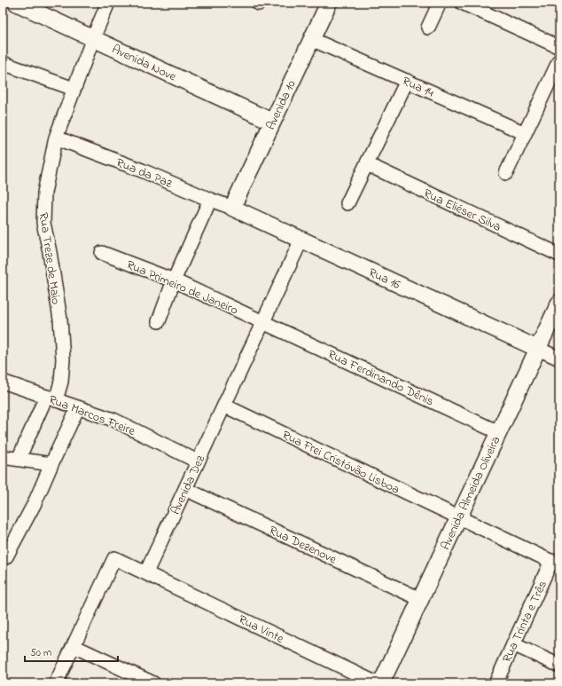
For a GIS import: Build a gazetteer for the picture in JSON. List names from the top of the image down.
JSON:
{
  "streets": {
    "street": [
      "Avenida Nove",
      "Rua 14",
      "Avenida 10",
      "Rua da Paz",
      "Rua Eliéser Silva",
      "Rua Treze de Maio",
      "Rua 16",
      "Rua Primeiro de Janeiro",
      "Rua Ferdinando Dênis",
      "Rua Marcos Freire",
      "Rua Frei Cristóvão Lisboa",
      "Avenida Dez",
      "Avenida Almeida Oliveira",
      "Rua Dezenove",
      "Rua Trinta e Três",
      "Rua Vinte"
    ]
  },
  "crossings": [
    ["Avenida Nove", "Avenida 10"],
    ["Avenida Nove", "Rua Treze de Maio"],
    ["Rua 14", "Avenida 10"],
    ["Avenida 10", "Rua da Paz"],
    ["Avenida 10", "Rua 16"],
    ["Rua da Paz", "Rua Treze de Maio"],
    ["Rua da Paz", "Rua 16"],
    ["Rua Treze de Maio", "Rua Marcos Freire"],
    ["Rua 16", "Avenida Dez"],
    ["Rua 16", "Avenida Almeida Oliveira"],
    ["Rua Primeiro de Janeiro", "Rua Ferdinando Dênis"],
    ["Rua Primeiro de Janeiro", "Avenida Dez"],
    ["Rua Ferdinando Dênis", "Avenida Dez"],
    ["Rua Ferdinando Dênis", "Avenida Almeida Oliveira"],
    ["Rua Marcos Freire", "Avenida Dez"],
    ["Rua Frei Cristóvão Lisboa", "Avenida Dez"],
    ["Rua Frei Cristóvão Lisboa", "Avenida Almeida Oliveira"],
    ["Rua Frei Cristóvão Lisboa", "Rua Trinta e Três"],
    ["Avenida Dez", "Rua Dezenove"],
    ["Avenida Dez", "Rua Vinte"],
    ["Avenida Almeida Oliveira", "Rua Dezenove"]
  ],
  "scale_bar": "50 m"
}
